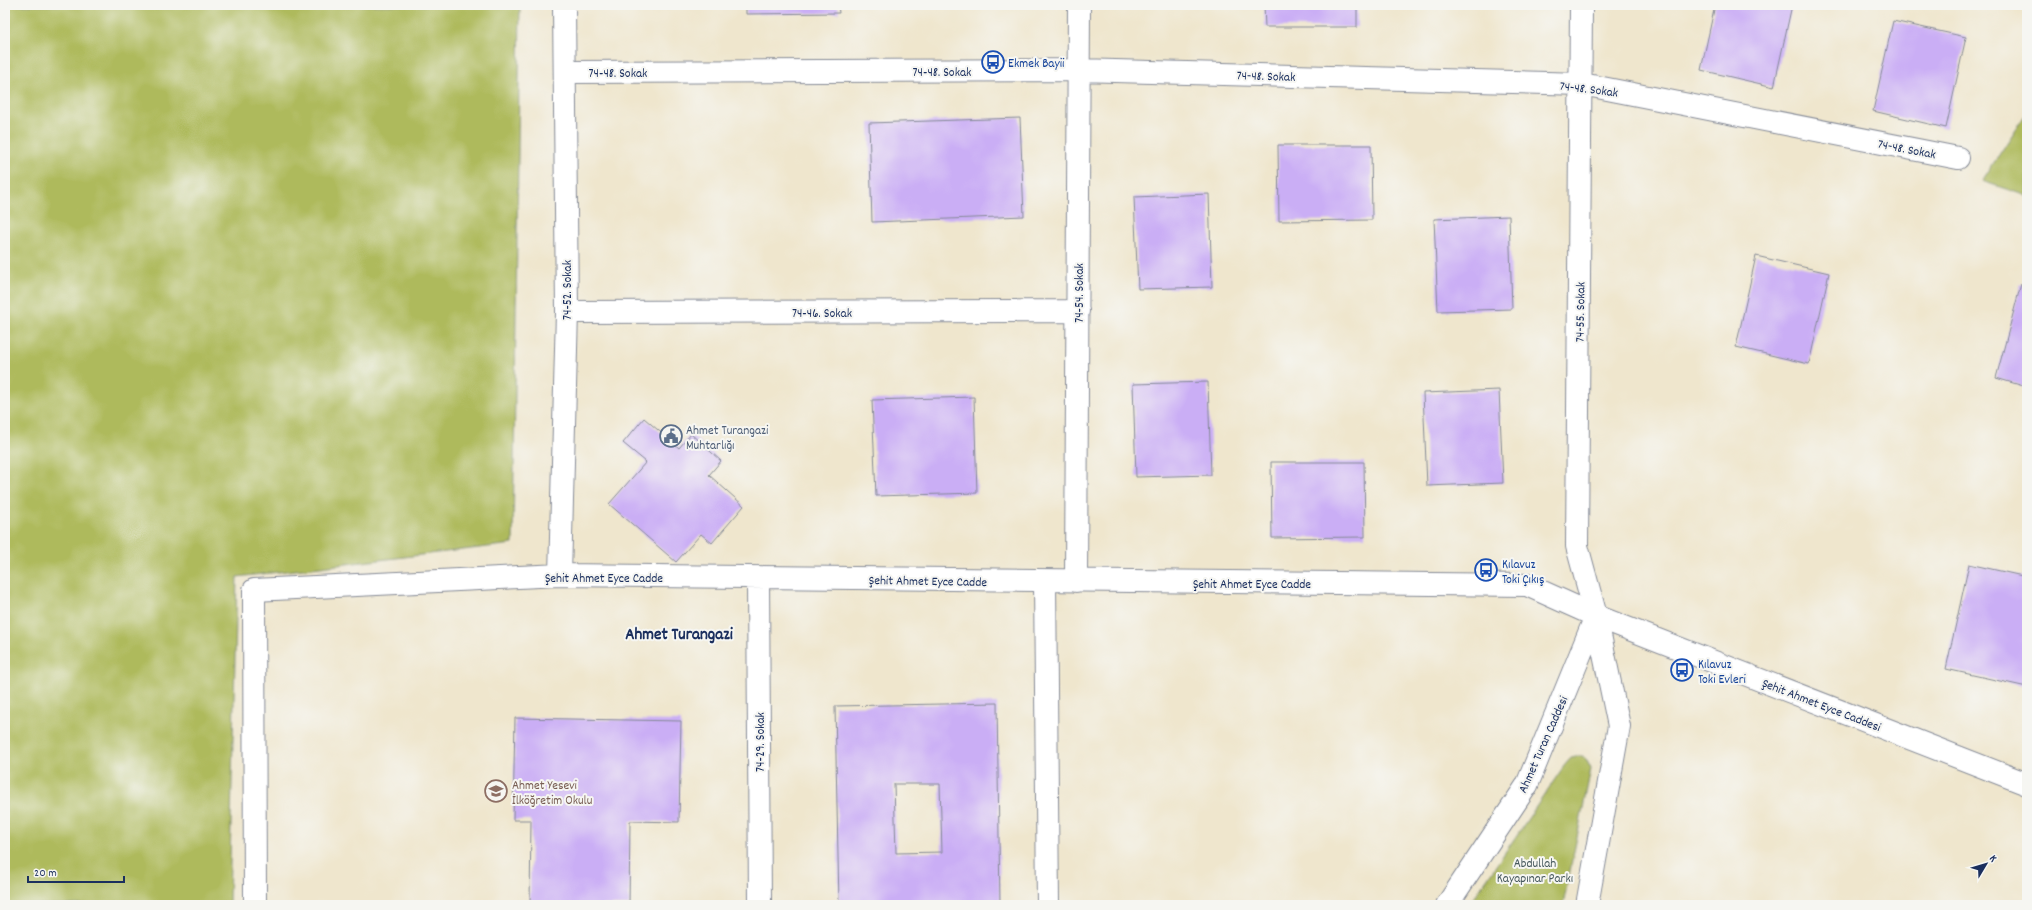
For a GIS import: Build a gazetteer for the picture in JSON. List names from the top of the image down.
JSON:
{
  "streets": {
    "street": [
      "74-48. Sokak",
      "74-52. Sokak",
      "74-54. Sokak",
      "74-46. Sokak",
      "74-55. Sokak",
      "Şehit Ahmet Eyce Cadde",
      "Şehit Ahmet Eyce Caddesi",
      "74-29. Sokak",
      "Ahmet Turan Caddesi"
    ]
  },
  "crossings": [
    ["74-48. Sokak", "74-52. Sokak"],
    ["74-48. Sokak", "74-54. Sokak"],
    ["74-48. Sokak", "74-55. Sokak"],
    ["74-52. Sokak", "74-46. Sokak"],
    ["74-52. Sokak", "Şehit Ahmet Eyce Cadde"],
    ["74-54. Sokak", "74-46. Sokak"],
    ["74-54. Sokak", "Şehit Ahmet Eyce Cadde"],
    ["74-55. Sokak", "Şehit Ahmet Eyce Cadde"],
    ["74-55. Sokak", "Şehit Ahmet Eyce Caddesi"],
    ["74-55. Sokak", "Ahmet Turan Caddesi"],
    ["Şehit Ahmet Eyce Cadde", "Şehit Ahmet Eyce Caddesi"],
    ["Şehit Ahmet Eyce Cadde", "74-29. Sokak"],
    ["Şehit Ahmet Eyce Cadde", "Ahmet Turan Caddesi"],
    ["Şehit Ahmet Eyce Caddesi", "Ahmet Turan Caddesi"]
  ],
  "districts": ["Ahmet Turangazi"],
  "parks": ["Abdullah Kayapınar Parkı"],
  "places": {
    "bus stop": ["Ekmek Bayii", "Kılavuz Toki Çıkış", "Kılavuz Toki Evleri"],
    "public building": ["Ahmet Turangazi Muhtarlığı"],
    "school or university": ["Ahmet Yesevi İlköğretim Okulu"]
  },
  "scale_bar": "20 m",
  "north": "top right"
}
